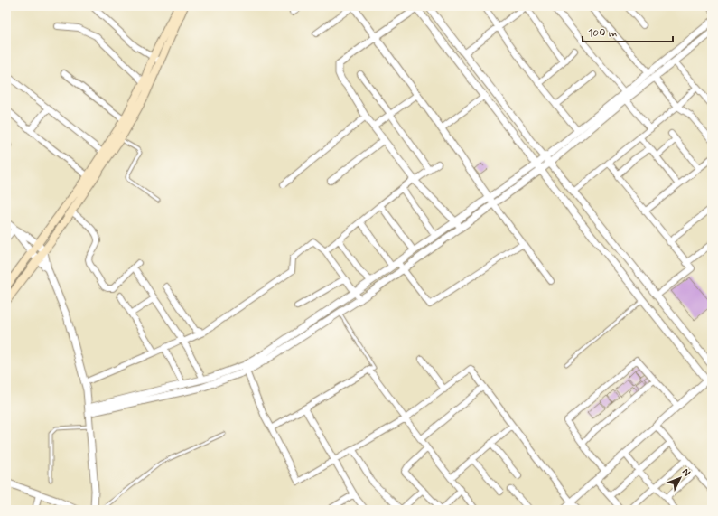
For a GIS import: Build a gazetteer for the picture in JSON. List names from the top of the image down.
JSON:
{
  "scale_bar": "100 m",
  "north": "top right"
}
